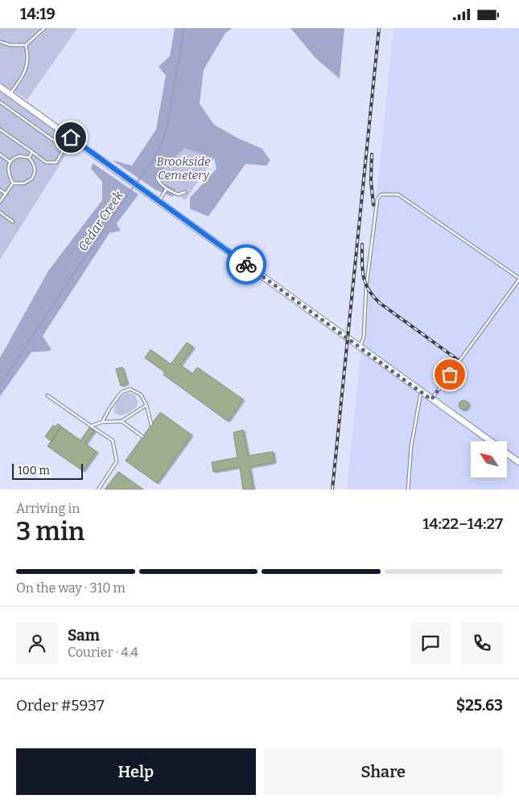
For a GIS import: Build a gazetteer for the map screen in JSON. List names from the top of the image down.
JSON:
{
  "water": ["Cedar Creek"],
  "parks": ["Brookside Cemetery"],
  "scale_bar": "100 m",
  "north": "top left",
  "page": {
    "status": "14:19",
    "scale": "100 m",
    "heading": ["3 min", "Arriving in", "14:22–14:27"],
    "panel": [
      "Sam",
      "Courier · 4.4",
      "Order #5937",
      "$25.63"
    ],
    "bar": "On the way · 310 m",
    "buttons": ["Help", "Share"]
  }
}
